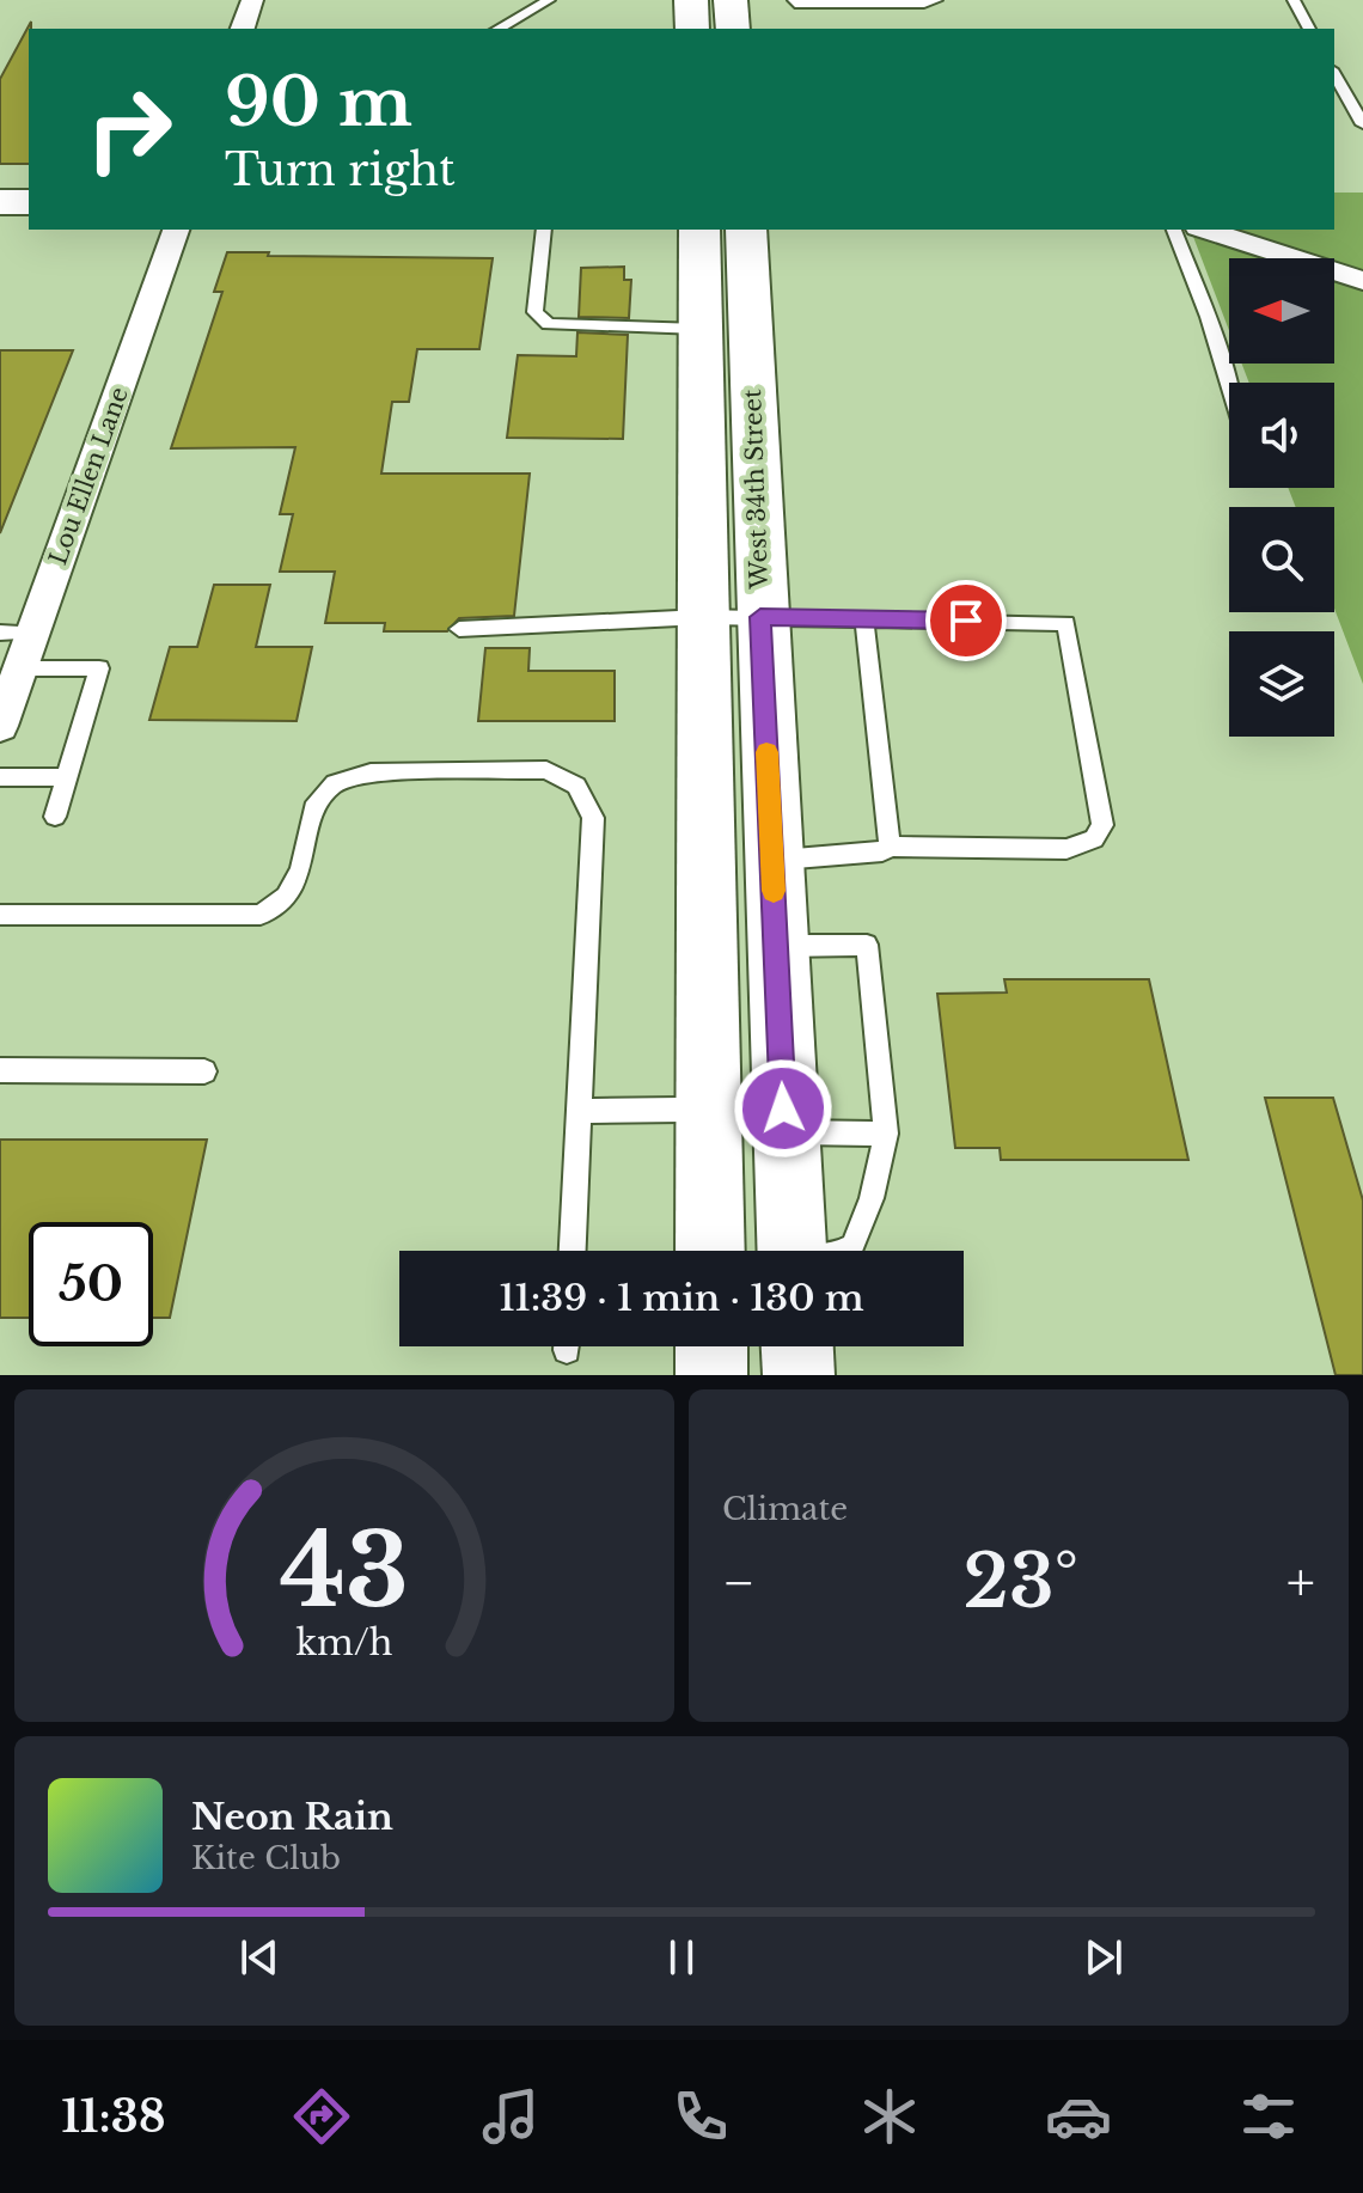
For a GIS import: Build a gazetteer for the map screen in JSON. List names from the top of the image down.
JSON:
{
  "streets": {
    "main road": ["West 34th Street"],
    "street": ["Lou Ellen Lane"]
  },
  "north": "left",
  "page": {
    "turn": ["90 m", "Turn right"],
    "limit": "50",
    "trip": "11:39 · 1 min · 130 m",
    "tile": "Climate",
    "heat": ["−", "23°", "+"],
    "song": ["Neon Rain", "Kite Club"],
    "tabs": "11:38",
    "gauge": ["43", "km/h"]
  }
}
